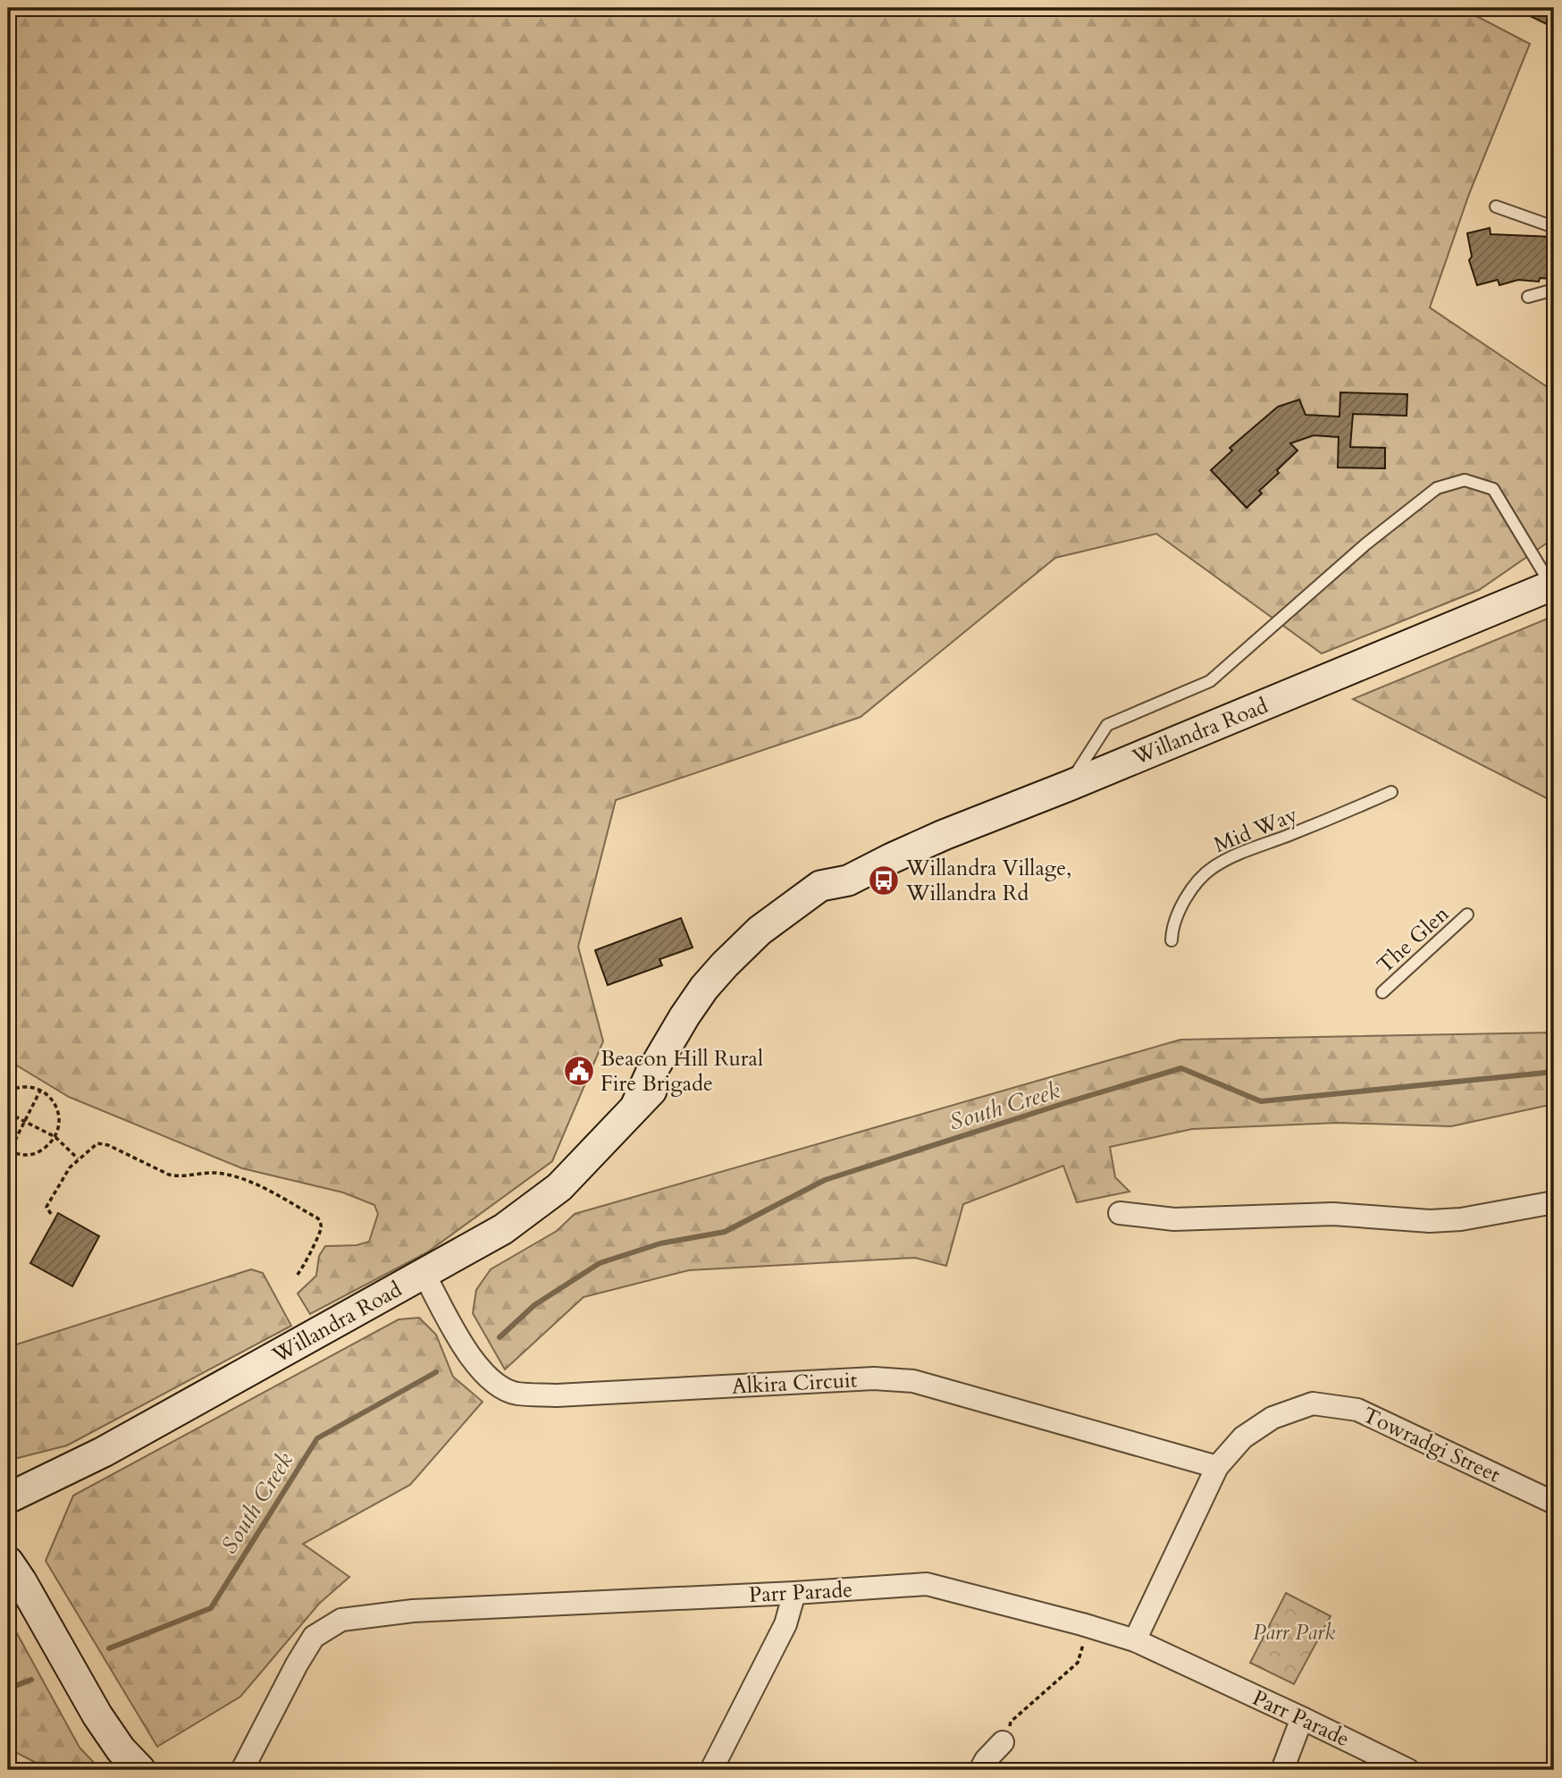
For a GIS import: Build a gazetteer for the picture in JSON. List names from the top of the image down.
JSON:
{
  "streets": {
    "main road": ["Willandra Road"],
    "street": ["Alkira Circuit", "Towradgi Street", "Parr Parade"],
    "lane": ["Mid Way", "The Glen"]
  },
  "crossings": [
    ["Willandra Road", "Alkira Circuit"],
    ["Alkira Circuit", "Towradgi Street"],
    ["Towradgi Street", "Parr Parade"]
  ],
  "water": ["South Creek"],
  "parks": ["Parr Park"],
  "places": {
    "bus stop": ["Willandra Village, Willandra Rd"],
    "public building": ["Beacon Hill Rural Fire Brigade"]
  }
}
